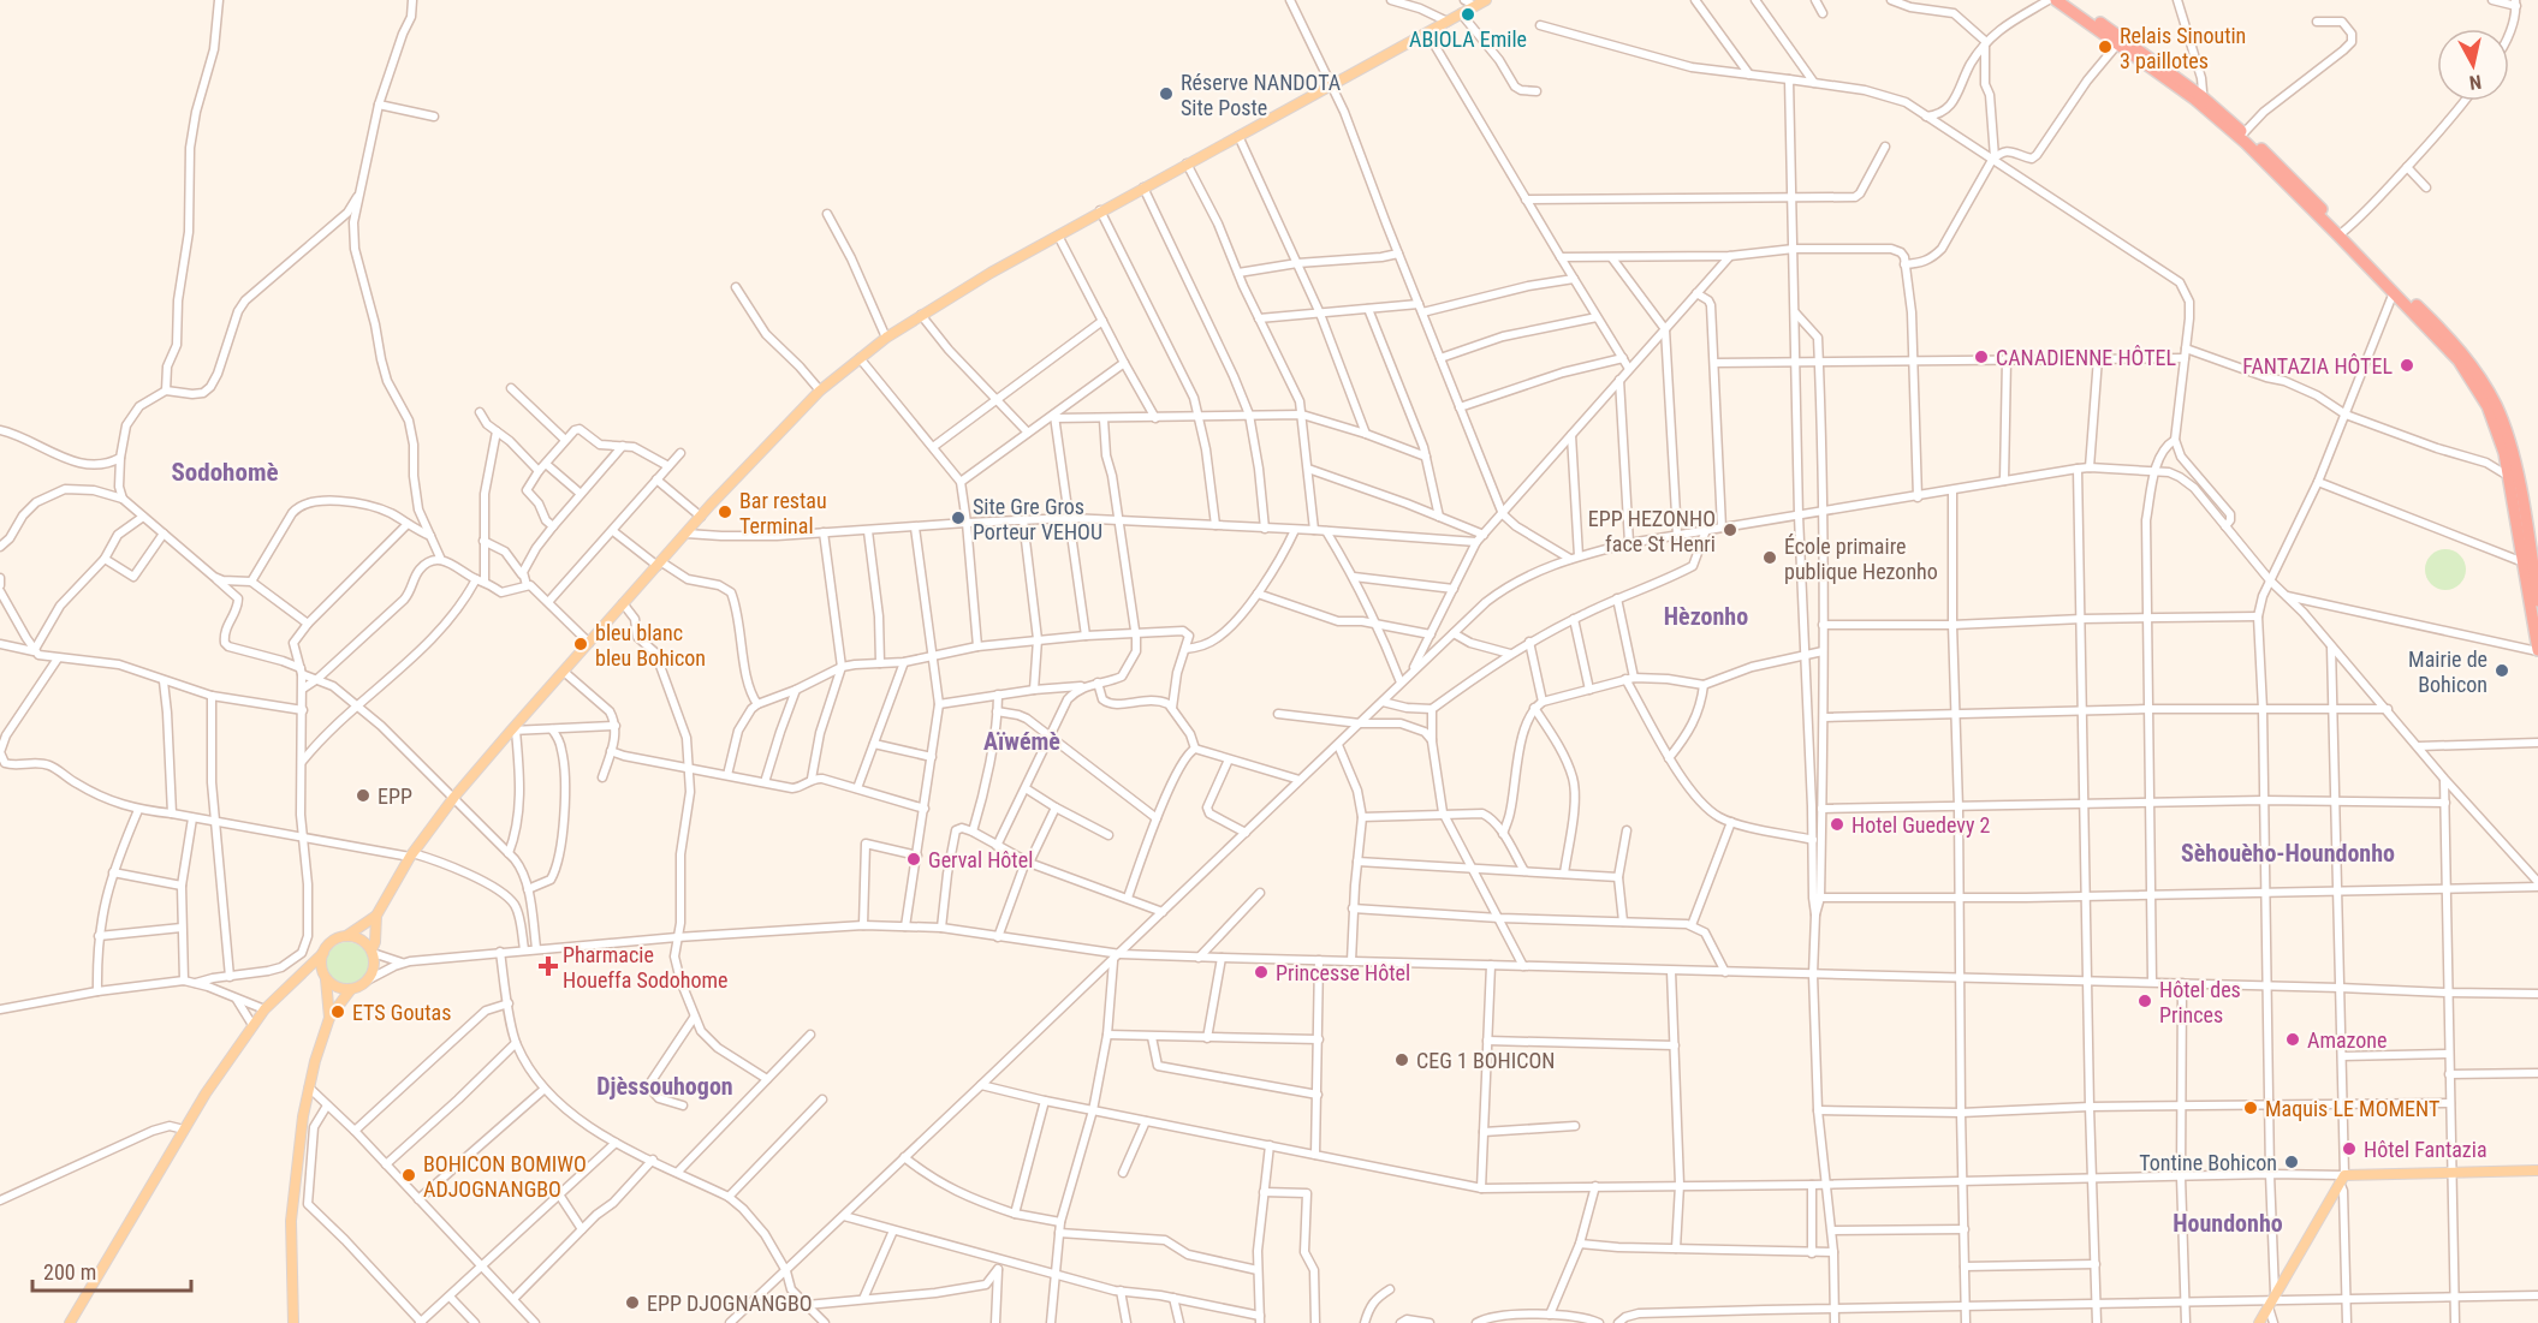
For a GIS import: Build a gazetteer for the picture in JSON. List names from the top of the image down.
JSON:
{
  "districts": [
    "Sodohomè",
    "Hèzonho",
    "Aïwémè",
    "Sèhouèho-Houndonho",
    "Djèssouhogon",
    "Houndonho"
  ],
  "places": {
    "other": [
      "ABIOLA Emile",
      "Relais Sinoutin 3 paillotes",
      "Réserve NANDOTA Site Poste",
      "CANADIENNE HÔTEL",
      "FANTAZIA HÔTEL",
      "Bar restau Terminal",
      "Site Gre Gros Porteur VEHOU",
      "EPP HEZONHO face St Henri",
      "École primaire publique Hezonho",
      "bleu blanc bleu Bohicon",
      "Mairie de Bohicon",
      "EPP",
      "Hotel Guedevy 2",
      "Gerval Hôtel",
      "Princesse Hôtel",
      "Hôtel des Princes",
      "ETS Goutas",
      "Amazone",
      "CEG 1 BOHICON",
      "Maquis LE MOMENT",
      "Hôtel Fantazia",
      "Tontine Bohicon",
      "BOHICON BOMIWO ADJOGNANGBO",
      "EPP DJOGNANGBO"
    ],
    "health": ["Pharmacie Houeffa Sodohome"]
  },
  "scale_bar": "200 m",
  "north": "bottom"
}
